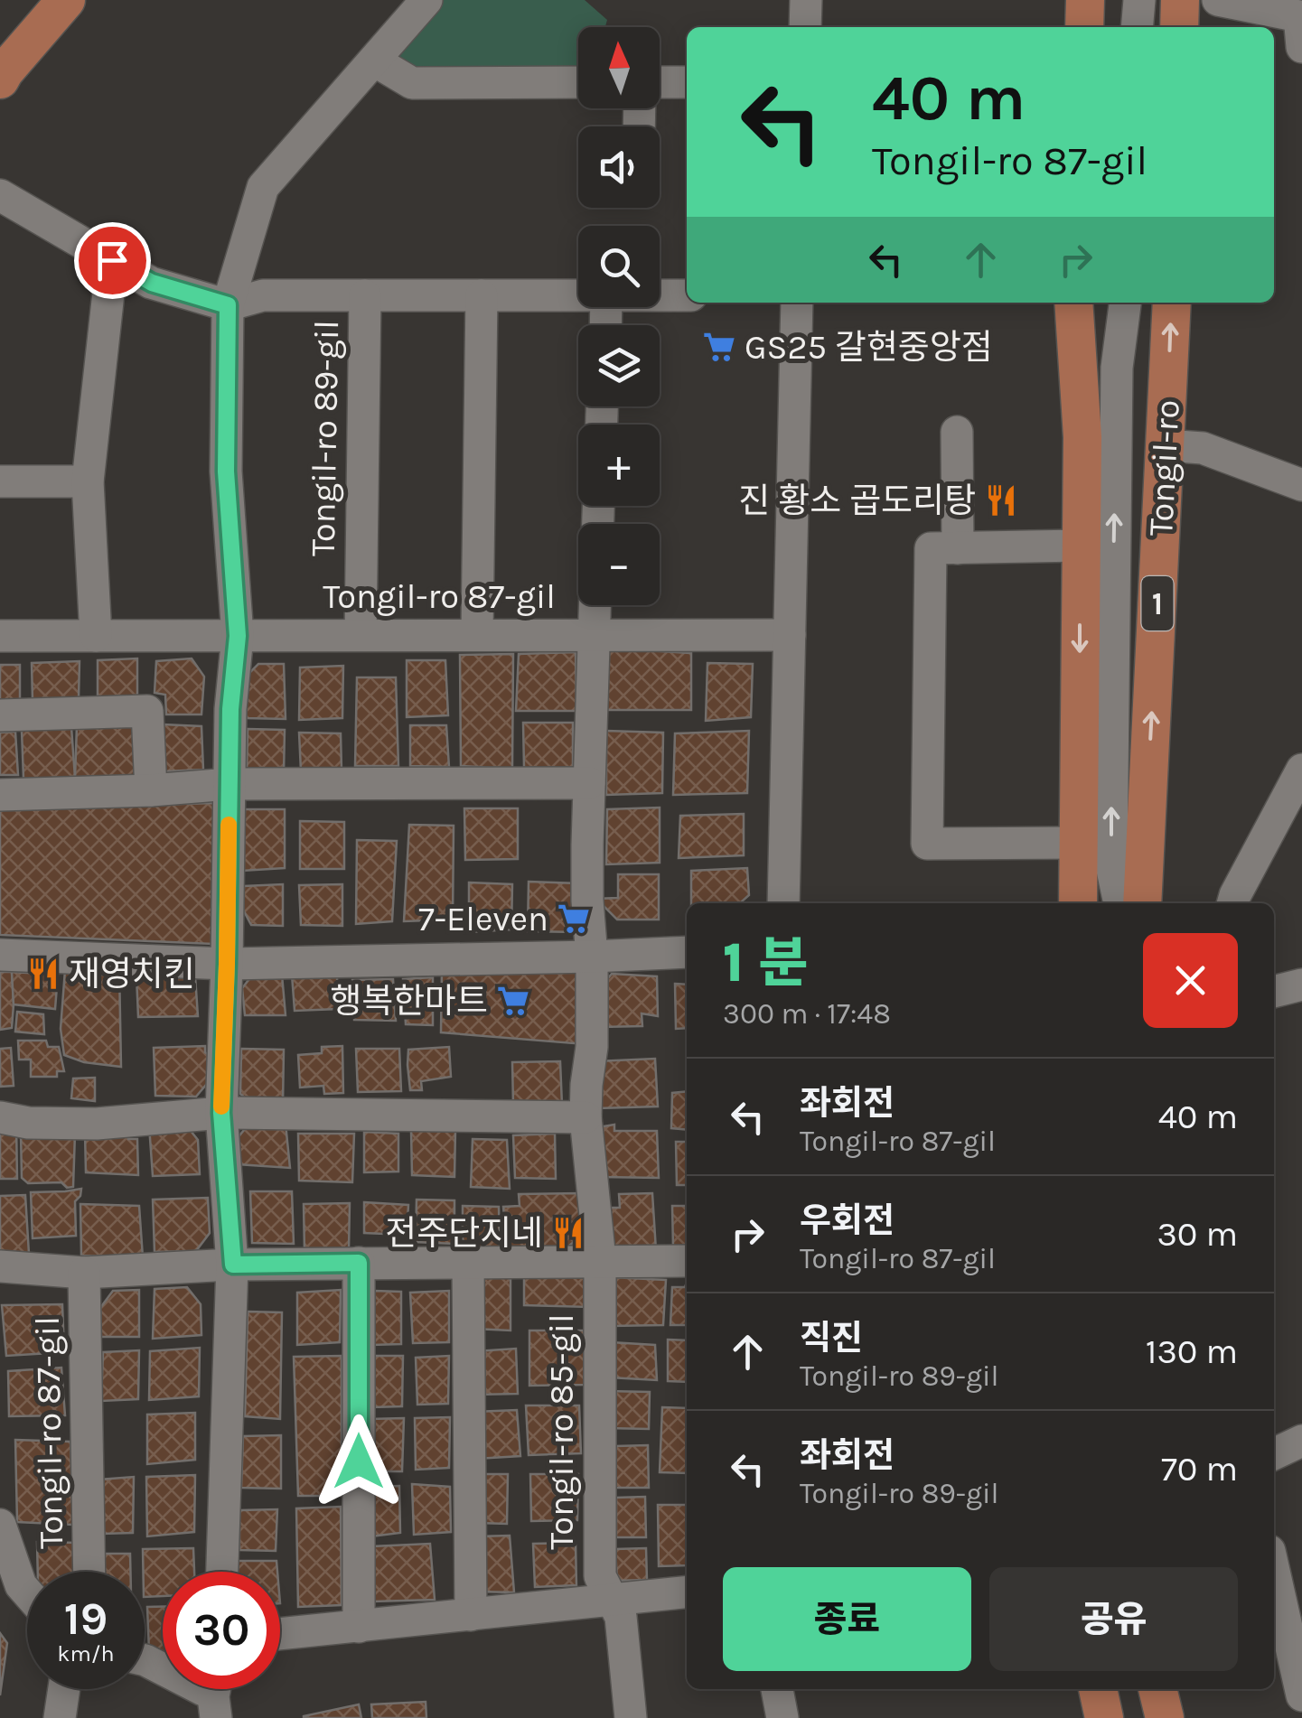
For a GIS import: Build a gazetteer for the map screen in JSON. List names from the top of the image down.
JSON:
{
  "streets": {
    "main road": ["Tongil-ro", "1"],
    "street": ["Tongil-ro 89-gil", "Tongil-ro 87-gil", "Tongil-ro 85-gil"]
  },
  "crossings": [
    ["Tongil-ro 89-gil", "Tongil-ro 87-gil"],
    ["Tongil-ro 87-gil", "Tongil-ro 85-gil"]
  ],
  "places": {
    "supermarket": ["GS25 갈현중앙점", "7-Eleven", "행복한마트"],
    "restaurant": ["진 황소 곱도리탕", "재영치킨", "전주단지네"]
  },
  "north": "top",
  "page": {
    "map_buttons": ["+", "−"],
    "turn": ["40 m", "Tongil-ro 87-gil"],
    "heading": ["1 분", "300 m · 17:48"],
    "list": [
      {
        "name": "좌회전",
        "note": "Tongil-ro 87-gil",
        "value": "40 m"
      },
      {
        "name": "우회전",
        "note": "Tongil-ro 87-gil",
        "value": "30 m"
      },
      {
        "name": "직진",
        "note": "Tongil-ro 89-gil",
        "value": "130 m"
      },
      {
        "name": "좌회전",
        "note": "Tongil-ro 89-gil",
        "value": "70 m"
      }
    ],
    "buttons": ["종료", "공유"],
    "speed": "19 km/h",
    "limit": "30"
  }
}
